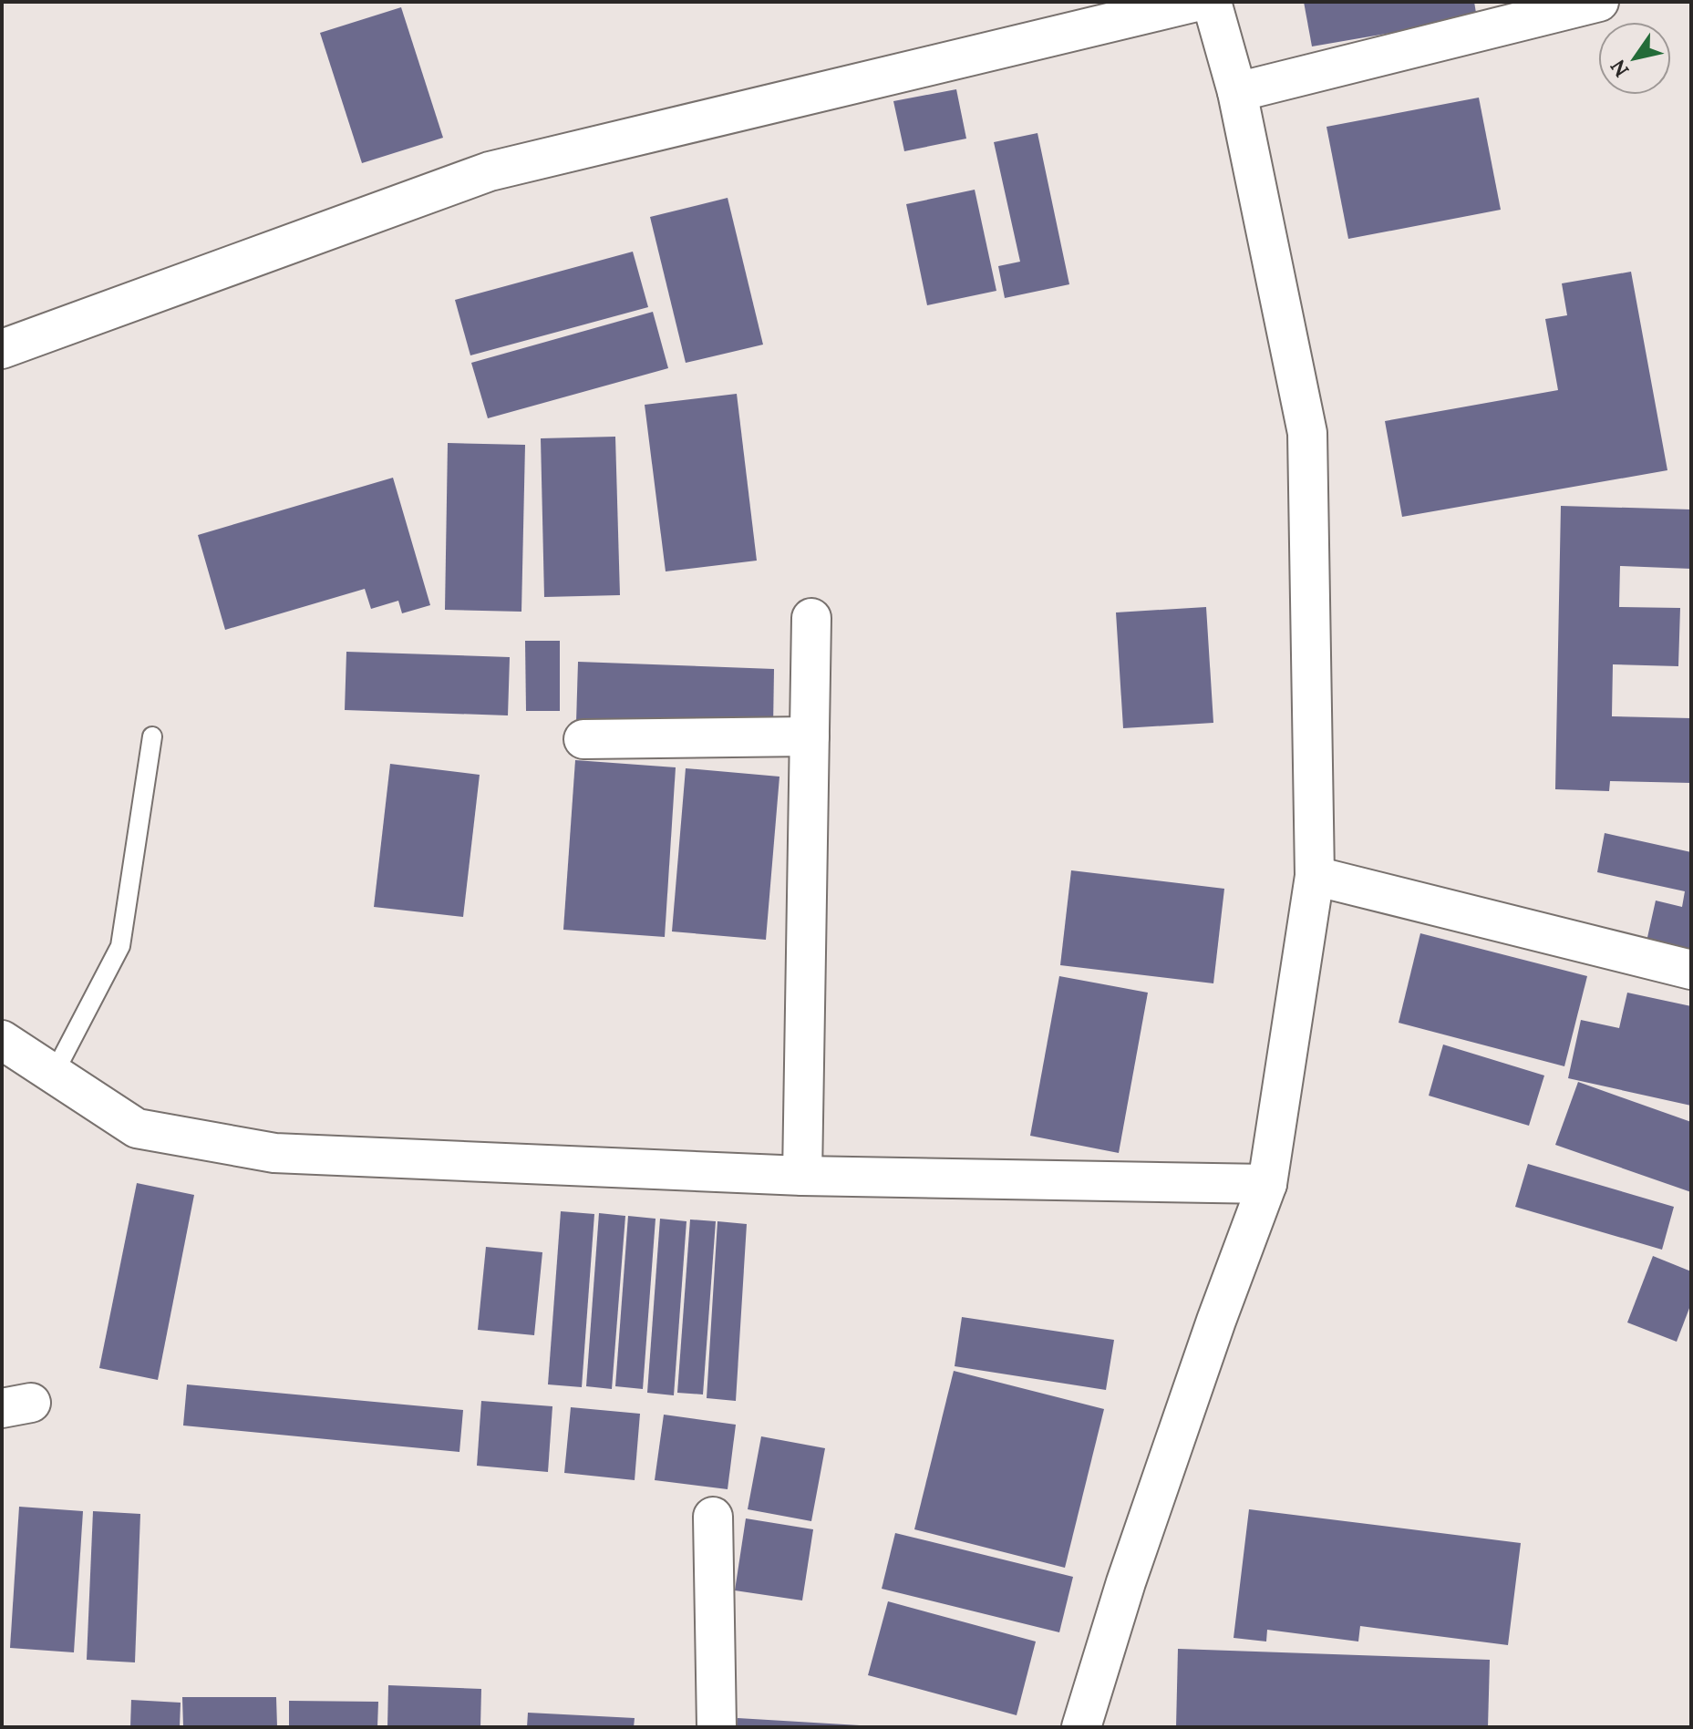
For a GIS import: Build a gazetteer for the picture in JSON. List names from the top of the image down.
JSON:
{
  "north": "bottom left"
}
